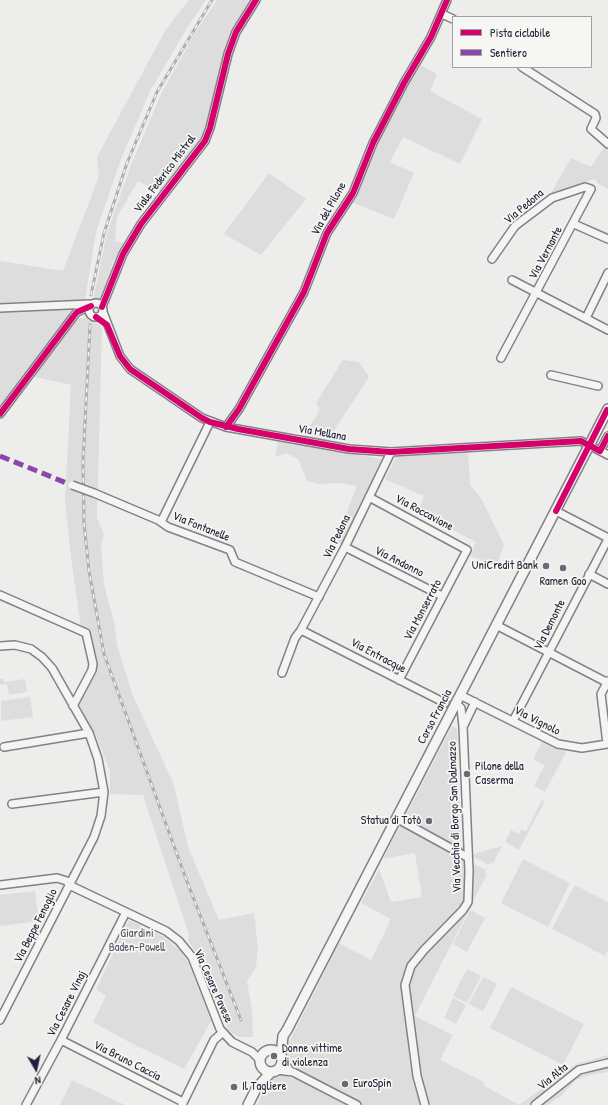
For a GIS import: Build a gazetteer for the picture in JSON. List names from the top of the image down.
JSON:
{
  "streets": {
    "main road": ["Corso Francia"],
    "street": [
      "Viale Federico Mistral",
      "Via Pedona",
      "Via del Pilone",
      "Via Vernante",
      "Via Mellana",
      "Via Roccavione",
      "Via Fontanelle",
      "Via Andonno",
      "Via Monserrato",
      "Via Demonte",
      "Via Entracque",
      "Via Vignolo",
      "Via Vecchia di Borgo San Dalmazzo",
      "Via Beppe Fenoglio",
      "Via Cesare Pavese",
      "Via Cesare Vinaj",
      "Via Bruno Caccia",
      "Via Alta"
    ]
  },
  "crossings": [
    ["Viale Federico Mistral", "Via Mellana"],
    ["Via Pedona", "Via Vernante"],
    ["Via Pedona", "Via Mellana"],
    ["Via Pedona", "Via Roccavione"],
    ["Via Pedona", "Via Fontanelle"],
    ["Via Pedona", "Via Andonno"],
    ["Via Pedona", "Via Entracque"],
    ["Via del Pilone", "Via Mellana"],
    ["Via Mellana", "Corso Francia"],
    ["Via Roccavione", "Via Monserrato"],
    ["Via Andonno", "Via Monserrato"],
    ["Via Monserrato", "Via Entracque"],
    ["Via Demonte", "Via Vignolo"],
    ["Corso Francia", "Via Vignolo"],
    ["Corso Francia", "Via Vecchia di Borgo San Dalmazzo"],
    ["Corso Francia", "Via Cesare Pavese"],
    ["Via Beppe Fenoglio", "Via Cesare Pavese"],
    ["Via Cesare Pavese", "Via Cesare Vinaj"],
    ["Via Cesare Vinaj", "Via Bruno Caccia"]
  ],
  "parks": ["Giardini Baden-Powell"],
  "places": [
    "UniCredit Bank",
    "Ramen Goo",
    "Pilone della Caserma",
    "Statua di Totò",
    "Donne vittime di violenza",
    "EuroSpin",
    "Il Tagliere"
  ],
  "legend": ["Pista ciclabile", "Sentiero"],
  "north": "bottom"
}
